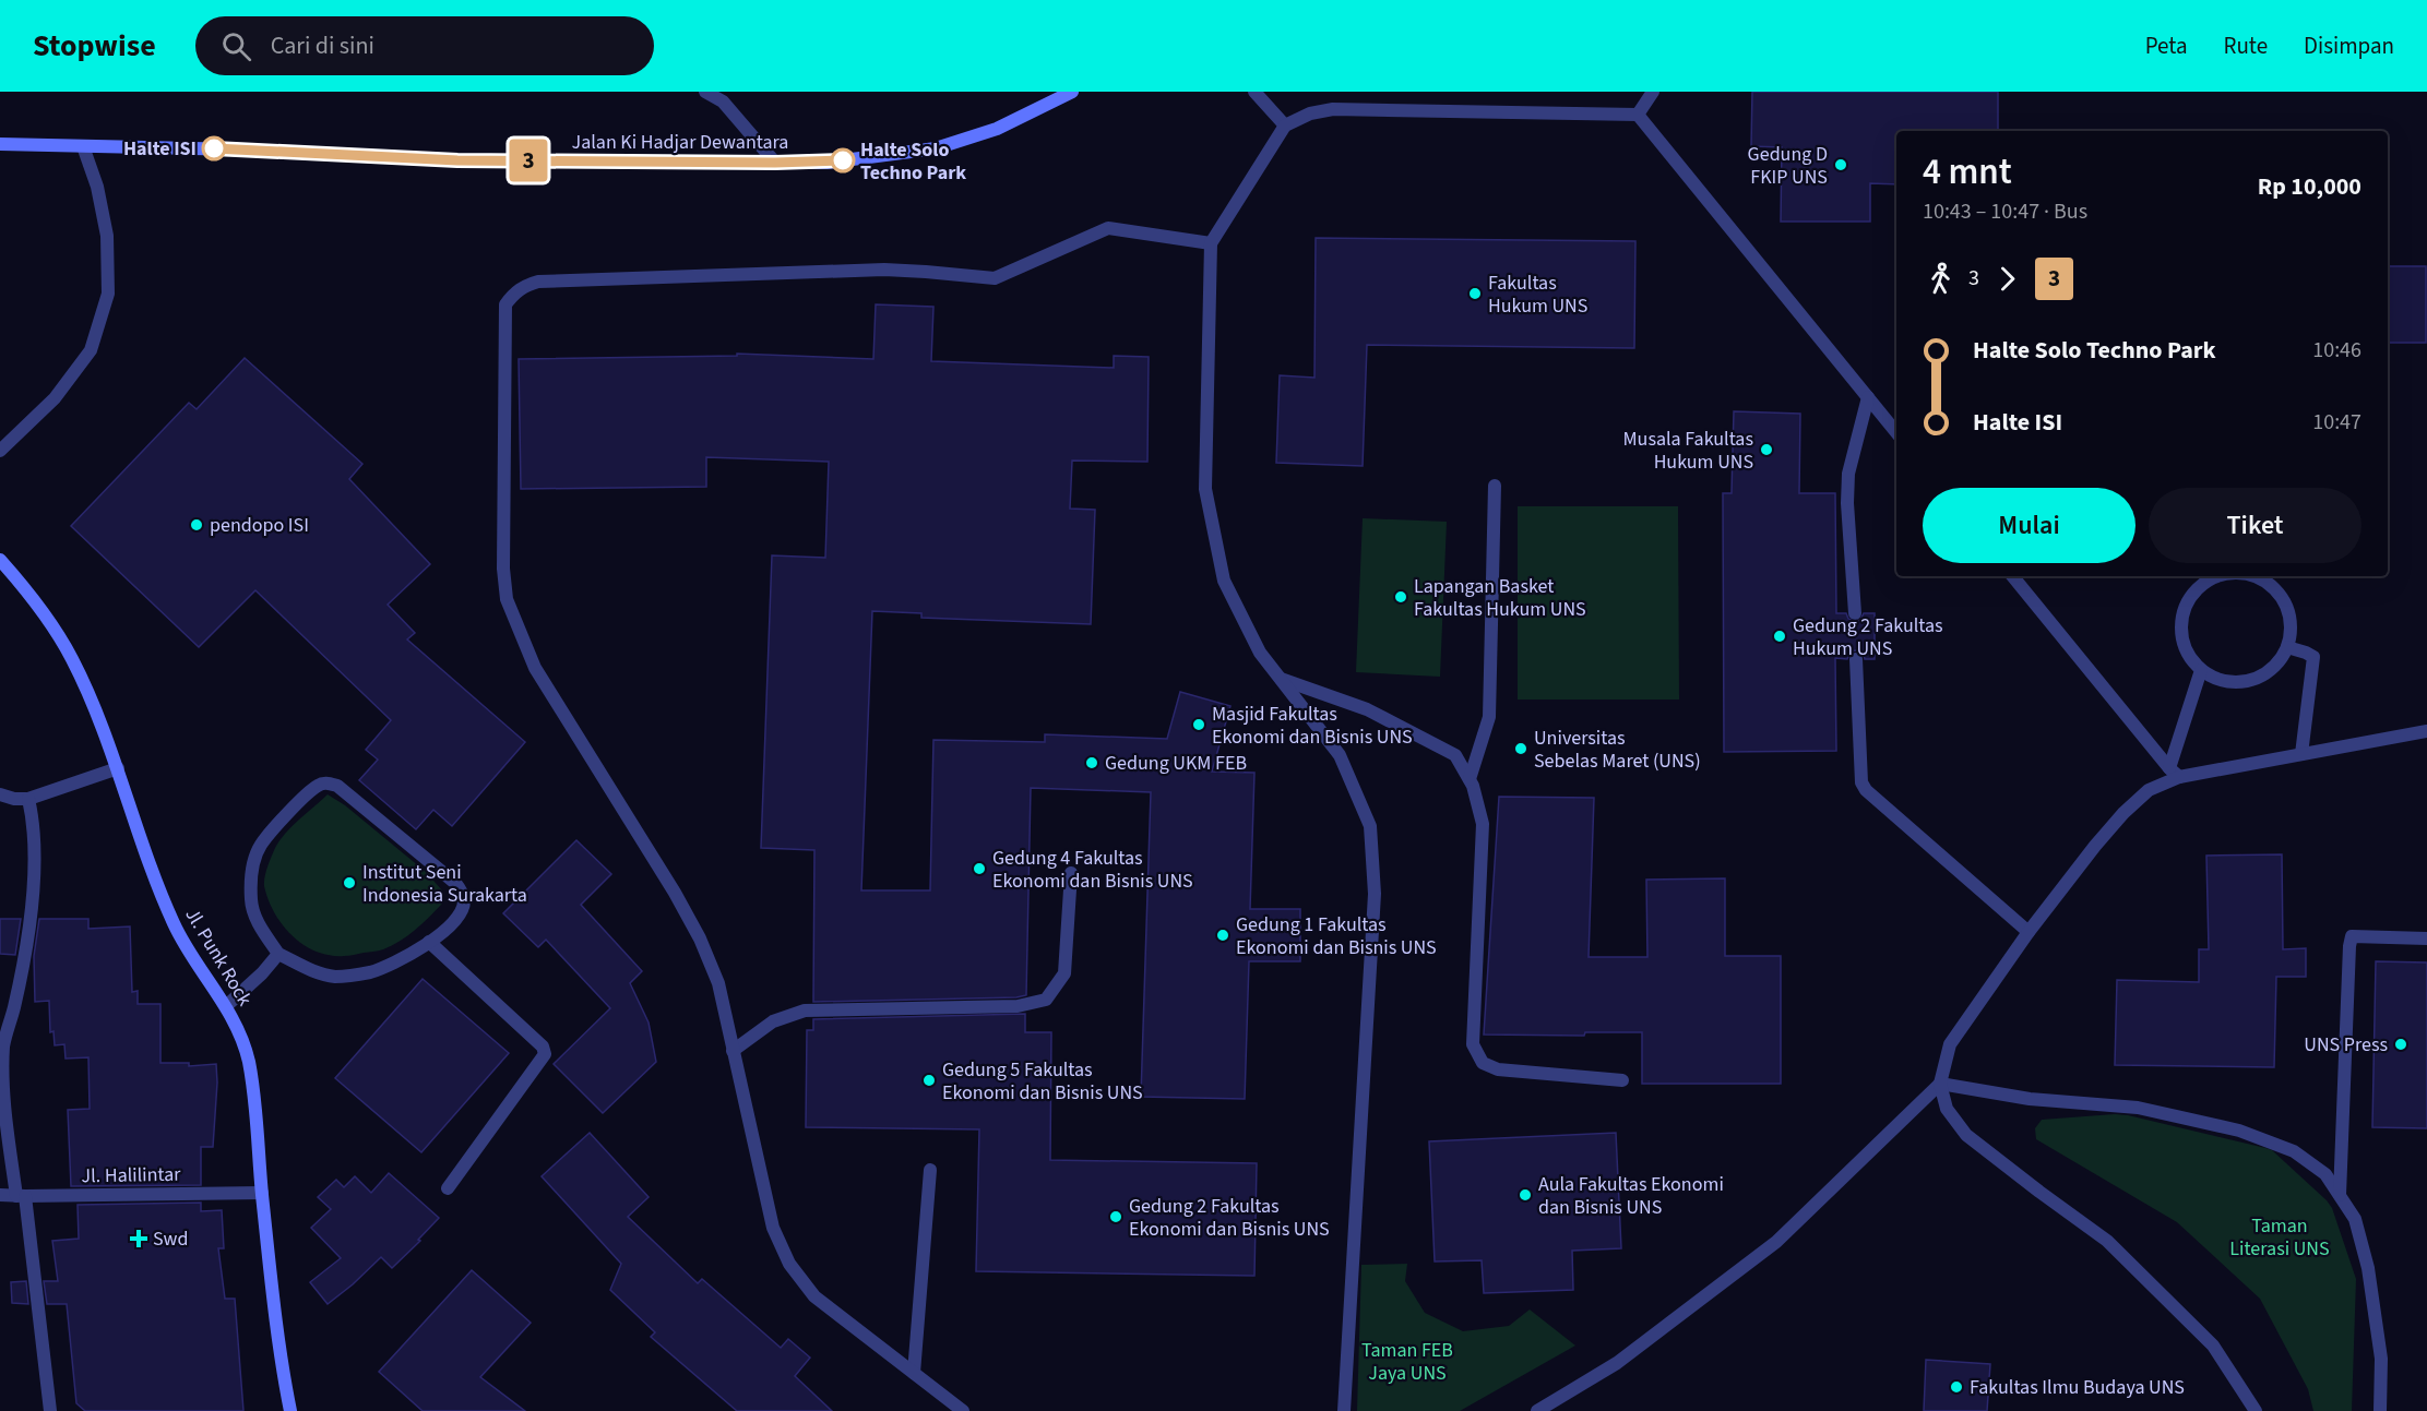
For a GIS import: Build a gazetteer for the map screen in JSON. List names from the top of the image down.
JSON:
{
  "streets": {
    "main road": ["Jalan Ki Hadjar Dewantara", "Jl. Punk Rock"],
    "street": ["Jl. Halilintar"]
  },
  "crossings": [
    ["Jl. Punk Rock", "Jl. Halilintar"]
  ],
  "parks": ["Taman Literasi UNS", "Taman FEB Jaya UNS"],
  "places": {
    "other": [
      "Halte ISI",
      "Halte Solo Techno Park",
      "Gedung D FKIP UNS",
      "Fakultas Hukum UNS",
      "Musala Fakultas Hukum UNS",
      "pendopo ISI",
      "Lapangan Basket Fakultas Hukum UNS",
      "Gedung 2 Fakultas Hukum UNS",
      "Masjid Fakultas Ekonomi dan Bisnis UNS",
      "Universitas Sebelas Maret (UNS)",
      "Gedung UKM FEB",
      "Gedung 4 Fakultas Ekonomi dan Bisnis UNS",
      "Institut Seni Indonesia Surakarta",
      "Gedung 1 Fakultas Ekonomi dan Bisnis UNS",
      "UNS Press",
      "Gedung 5 Fakultas Ekonomi dan Bisnis UNS",
      "Aula Fakultas Ekonomi dan Bisnis UNS",
      "Gedung 2 Fakultas Ekonomi dan Bisnis UNS",
      "Fakultas Ilmu Budaya UNS"
    ],
    "health": ["Swd"]
  },
  "lines": ["bus line 3"],
  "page": {
    "header": "Stopwise",
    "search": "Cari di sini",
    "nav": ["Peta", "Rute", "Disimpan"],
    "on_map": "3",
    "heading": ["4 mnt", "10:43 – 10:47 · Bus", "Rp 10,000"],
    "legs": ["3", "3"],
    "list": [
      {
        "name": "Halte Solo Techno Park",
        "value": "10:46"
      },
      {
        "name": "Halte ISI",
        "value": "10:47"
      }
    ],
    "buttons": ["Mulai", "Tiket"]
  }
}
